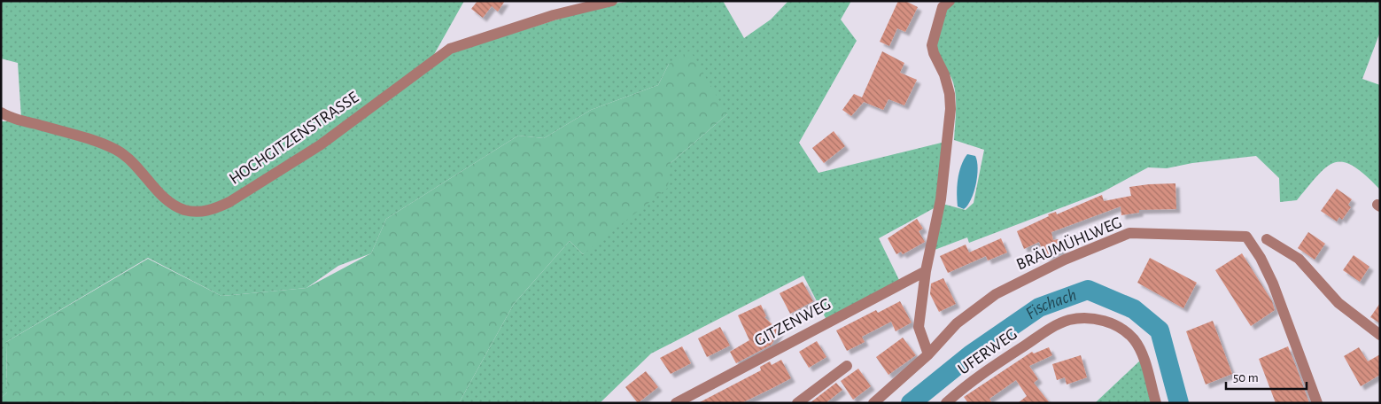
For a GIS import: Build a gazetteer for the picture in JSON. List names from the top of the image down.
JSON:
{
  "streets": {
    "street": [
      "HOCHGITZENSTRASSE",
      "BRÄUMÜHLWEG",
      "GITZENWEG",
      "UFERWEG"
    ]
  },
  "water": ["Fischach"],
  "scale_bar": "50 m"
}
